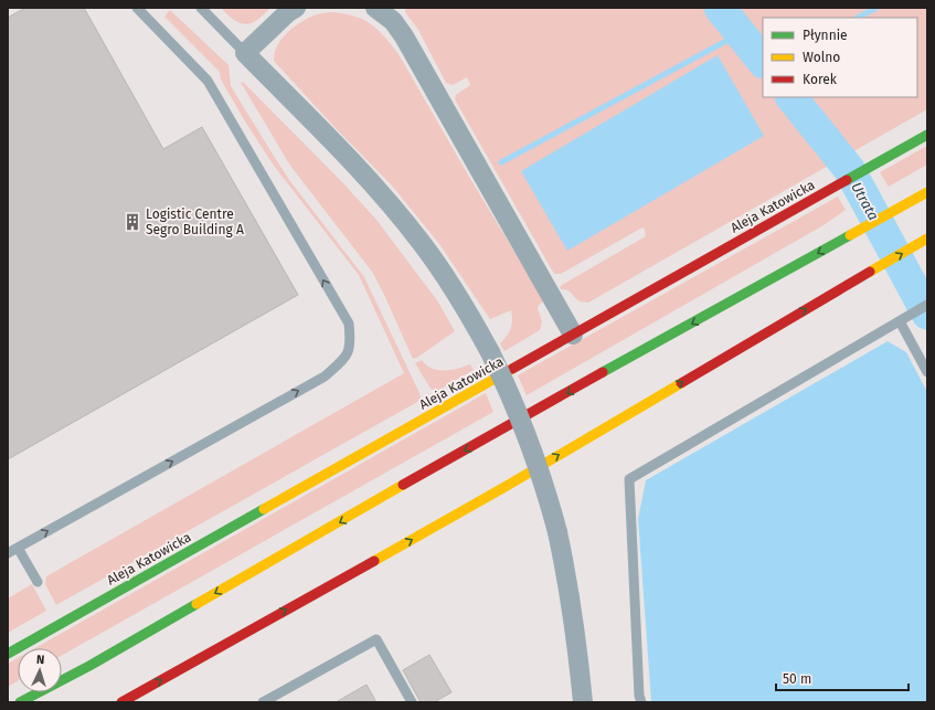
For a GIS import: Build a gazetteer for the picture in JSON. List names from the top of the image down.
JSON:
{
  "streets": {
    "main road": ["Aleja Katowicka"]
  },
  "water": ["Utrata"],
  "places": {
    "building": ["Logistic Centre Segro Building A"]
  },
  "legend": ["Płynnie", "Wolno", "Korek"],
  "scale_bar": "50 m",
  "north": "top"
}
